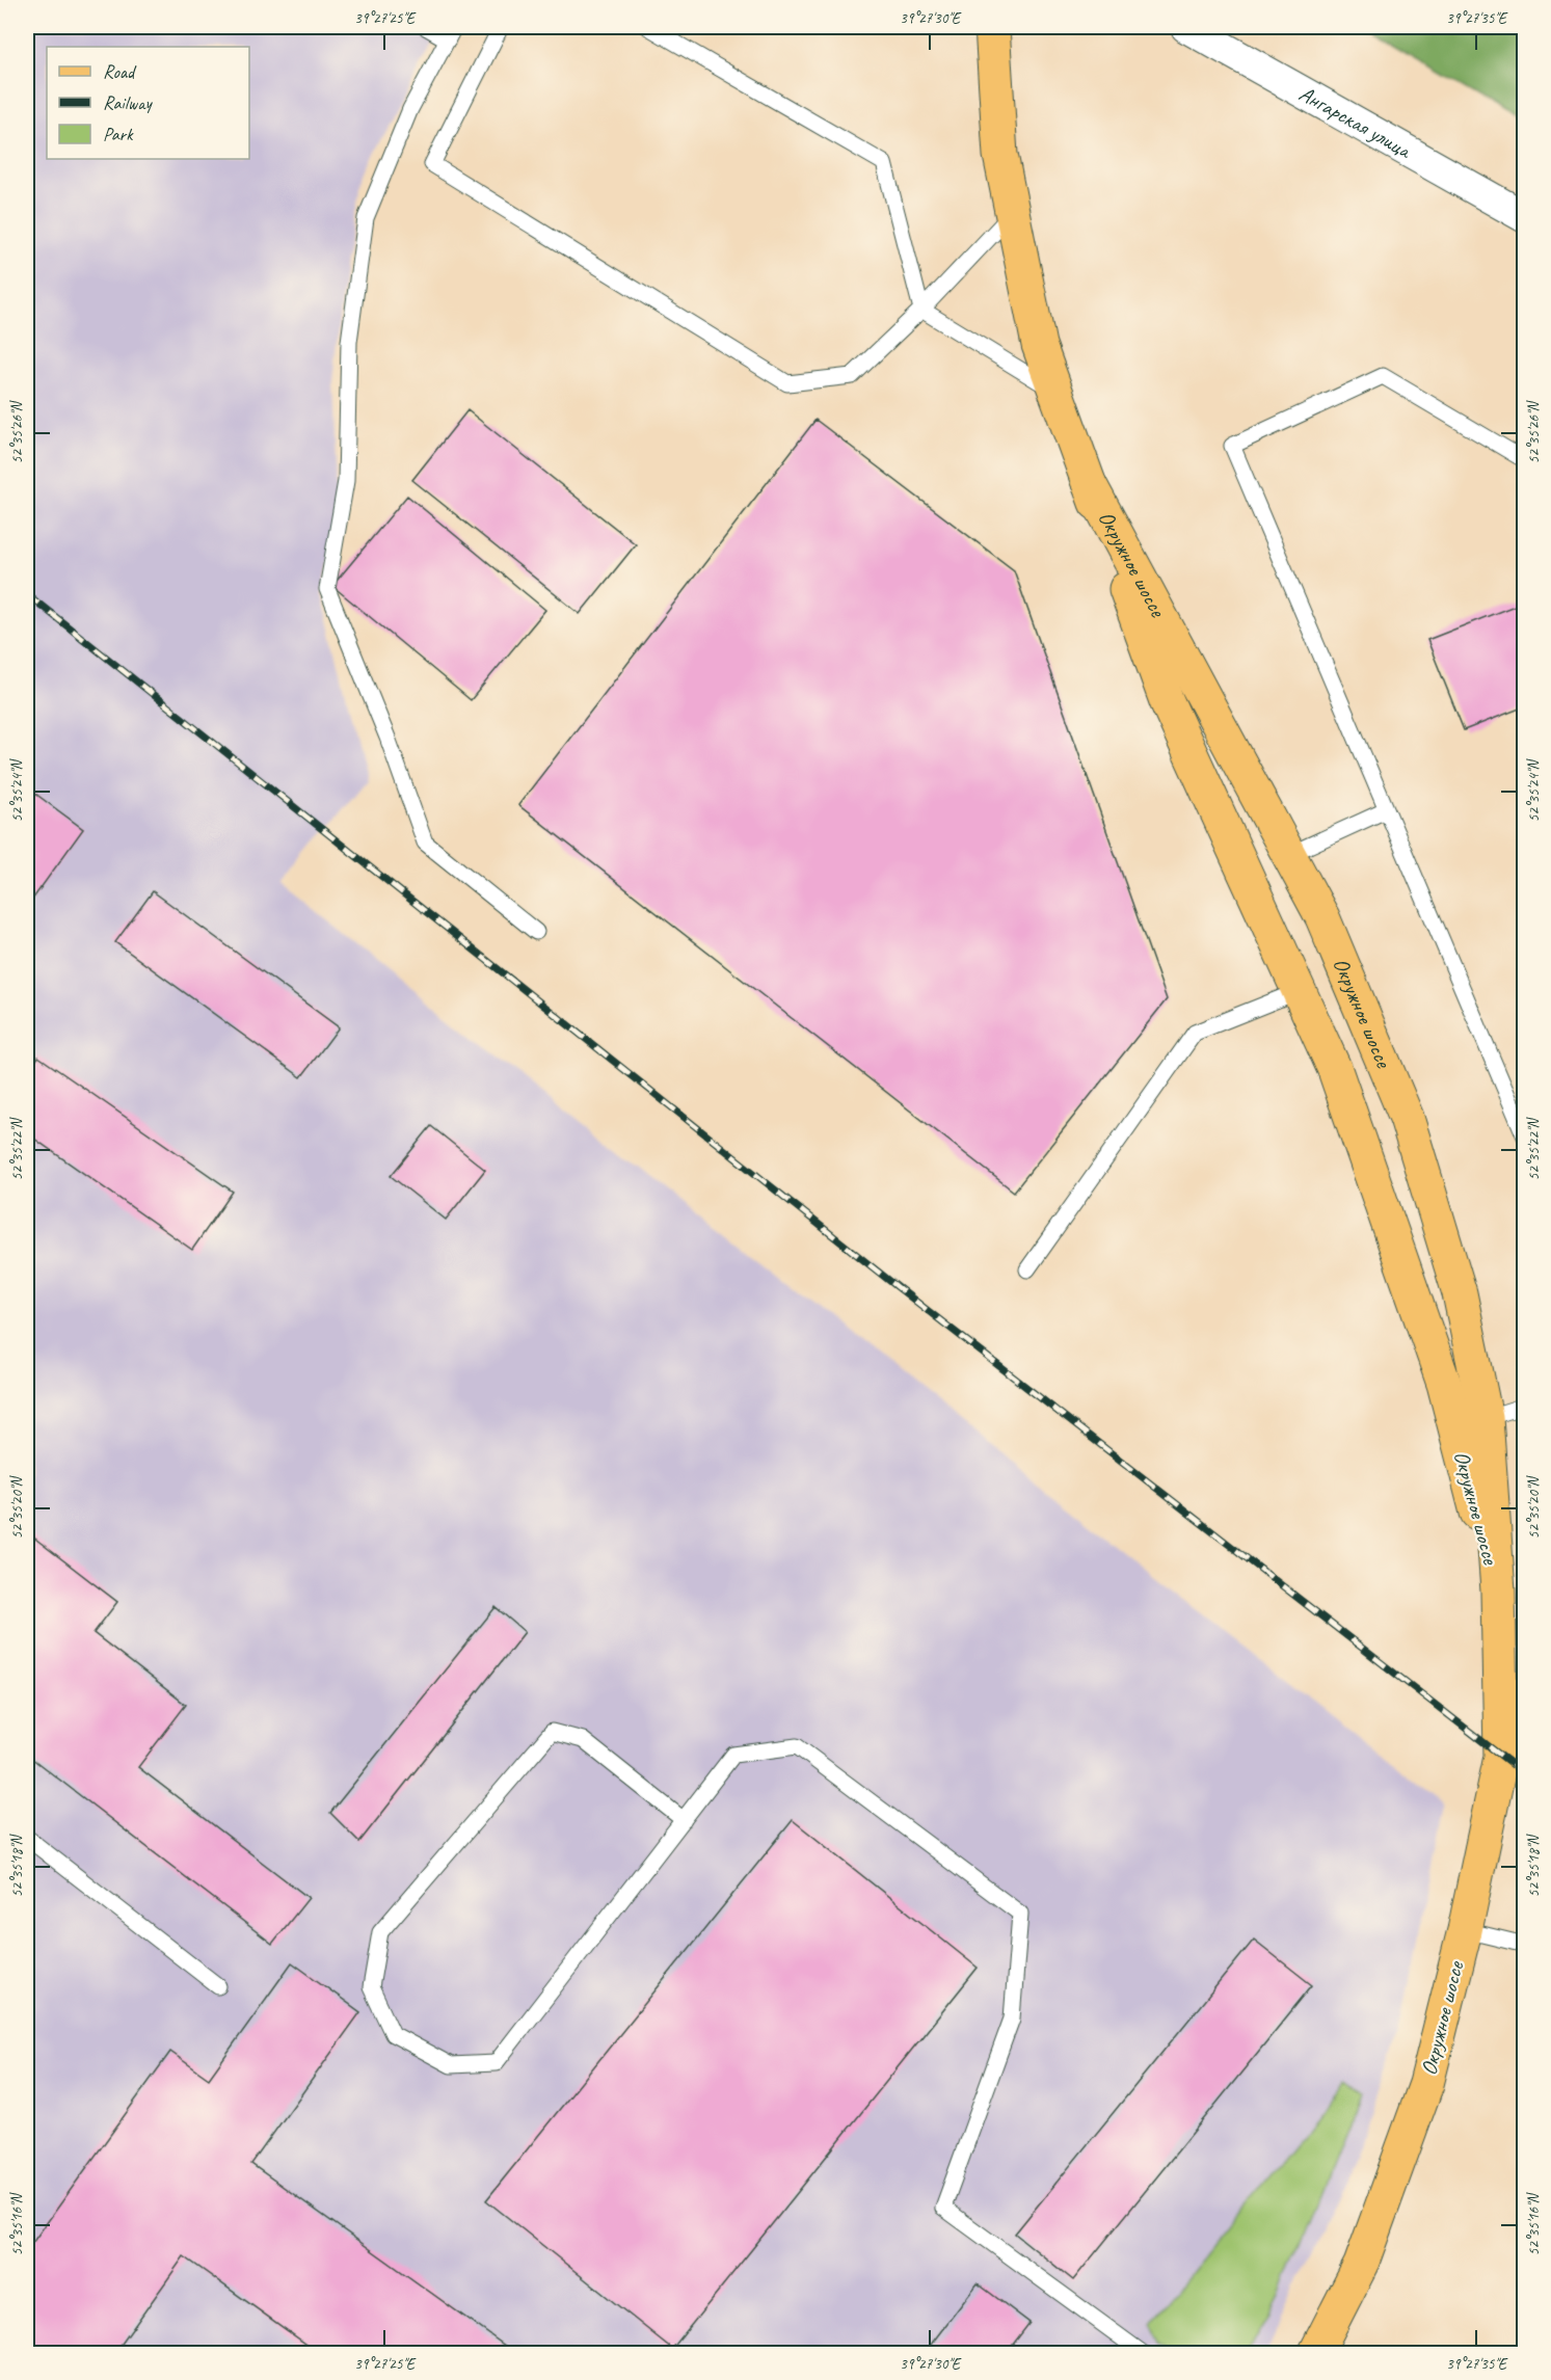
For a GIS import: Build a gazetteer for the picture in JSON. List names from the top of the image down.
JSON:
{
  "streets": {
    "main road": ["Окружное шоссе"],
    "street": ["Ангарская улица"]
  },
  "legend": ["Road", "Railway", "Park"],
  "coordinates": [
    "39°27'25\"E",
    "39°27'30\"E",
    "39°27'35\"E",
    "52°35'26\"N",
    "52°35'24\"N",
    "52°35'22\"N",
    "52°35'20\"N",
    "52°35'18\"N",
    "52°35'16\"N"
  ]
}
